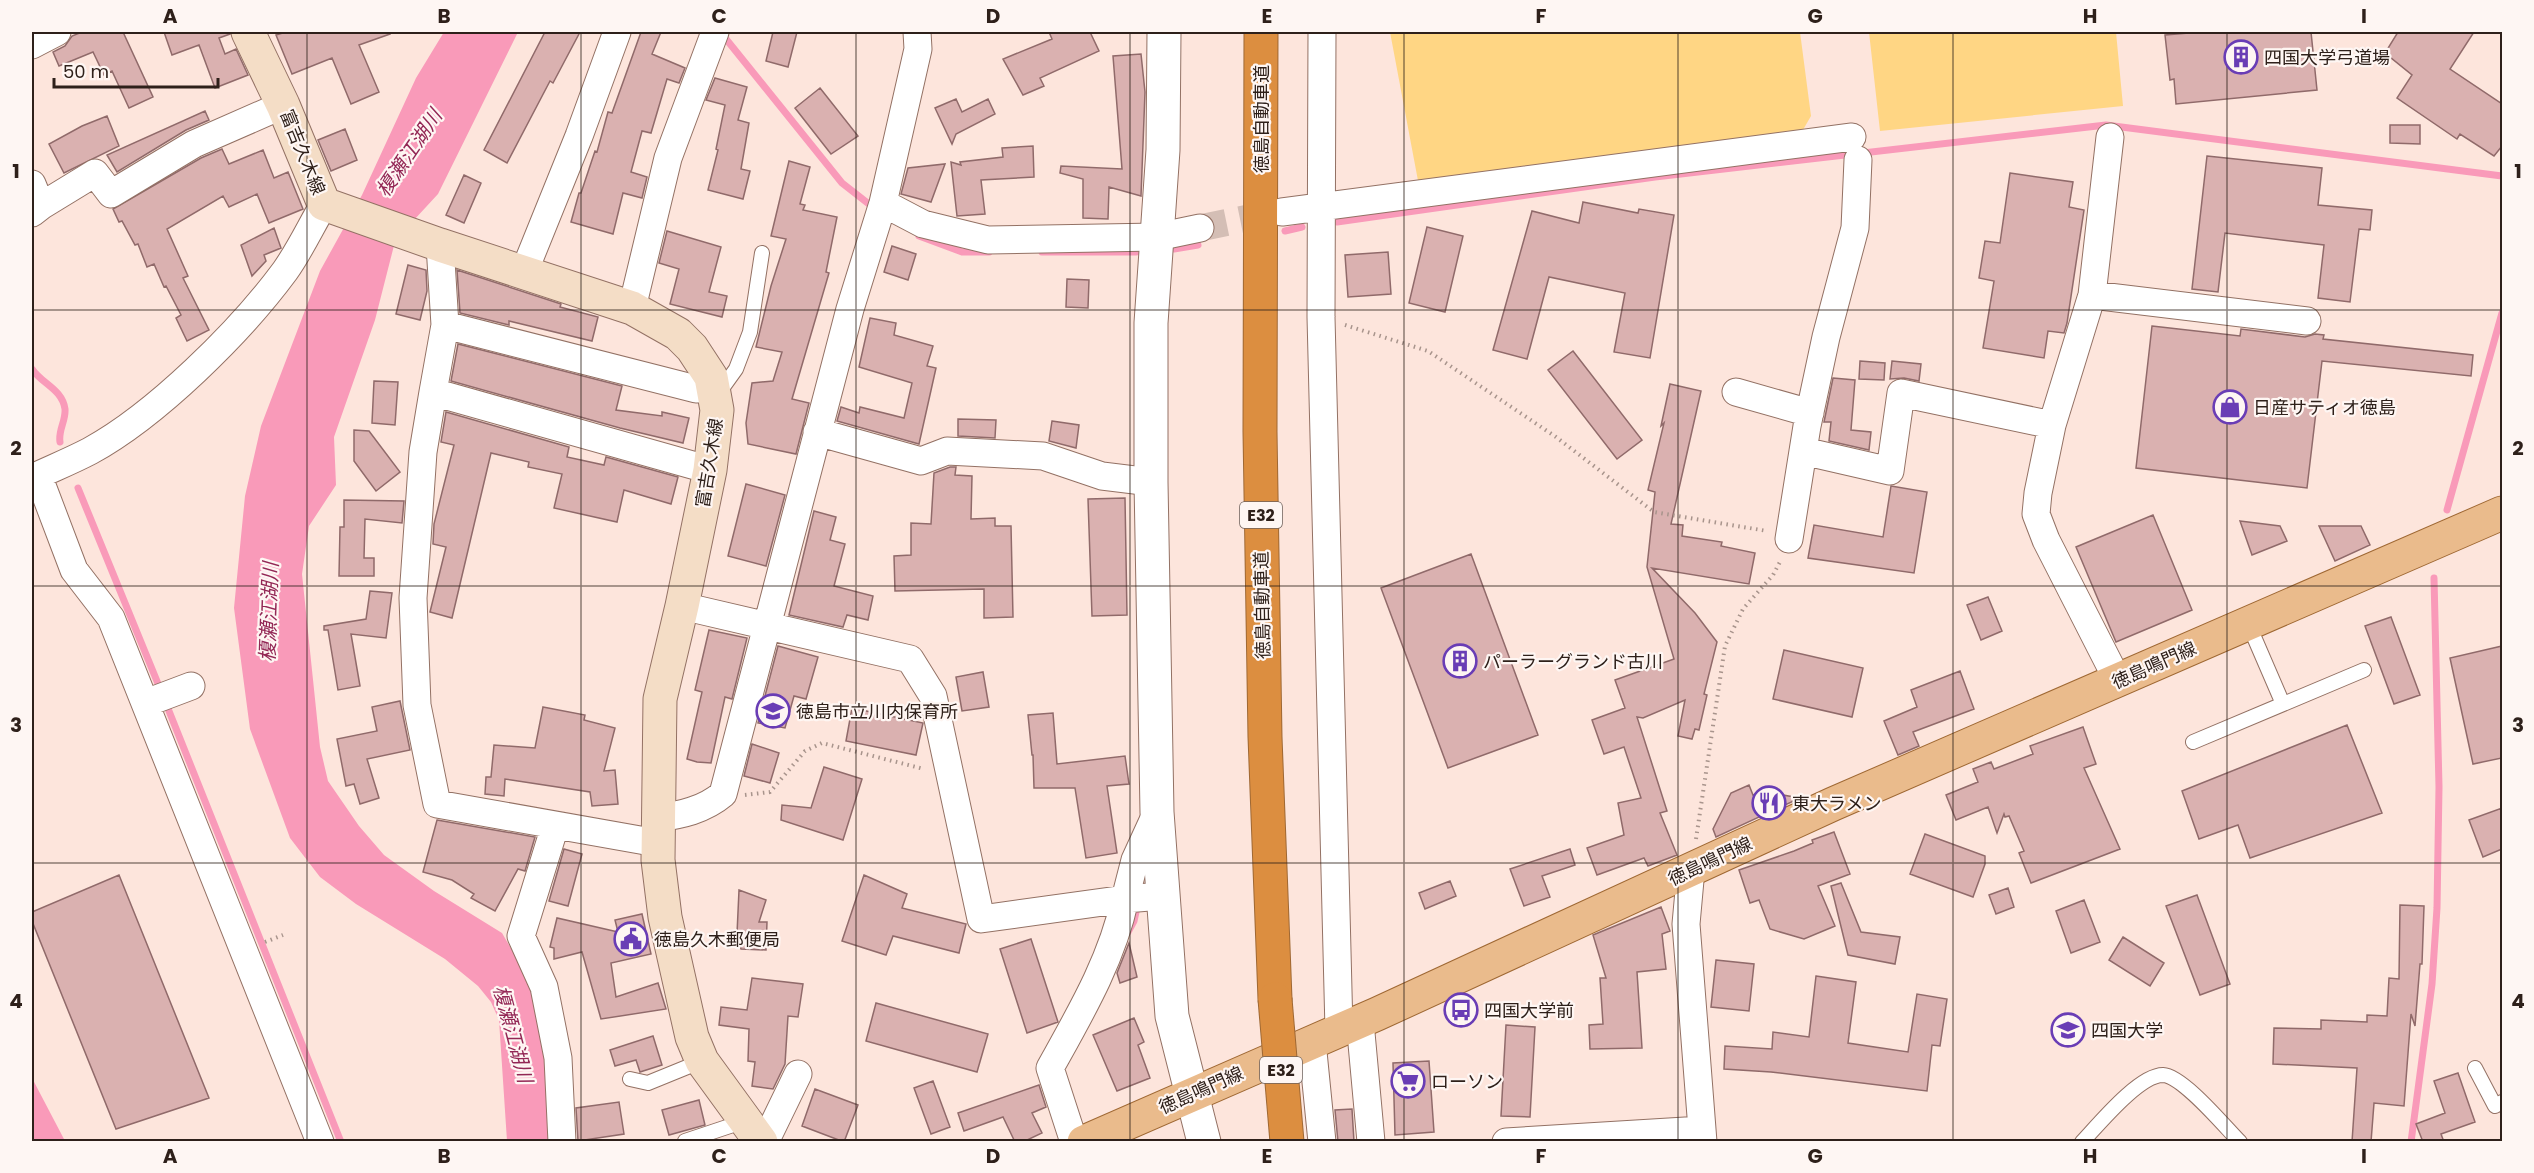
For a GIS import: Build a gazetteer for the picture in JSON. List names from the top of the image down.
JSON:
{
  "streets": {
    "highway": ["徳島自動車道", "E32"],
    "main road": ["富吉久木線", "徳島鳴門線"]
  },
  "water": ["榎瀬江湖川"],
  "places": {
    "building": ["四国大学弓道場", "パーラーグランド古川"],
    "shop": ["日産サティオ徳島"],
    "school or university": ["徳島市立川内保育所", "四国大学"],
    "restaurant": ["東大ラメン"],
    "public building": ["徳島久木郵便局"],
    "bus stop": ["四国大学前"],
    "supermarket": ["ローソン"]
  },
  "scale_bar": "50 m",
  "grid": {
    "columns": [
      "A",
      "B",
      "C",
      "D",
      "E",
      "F",
      "G",
      "H",
      "I"
    ],
    "rows": [
      "1",
      "2",
      "3",
      "4"
    ]
  }
}
